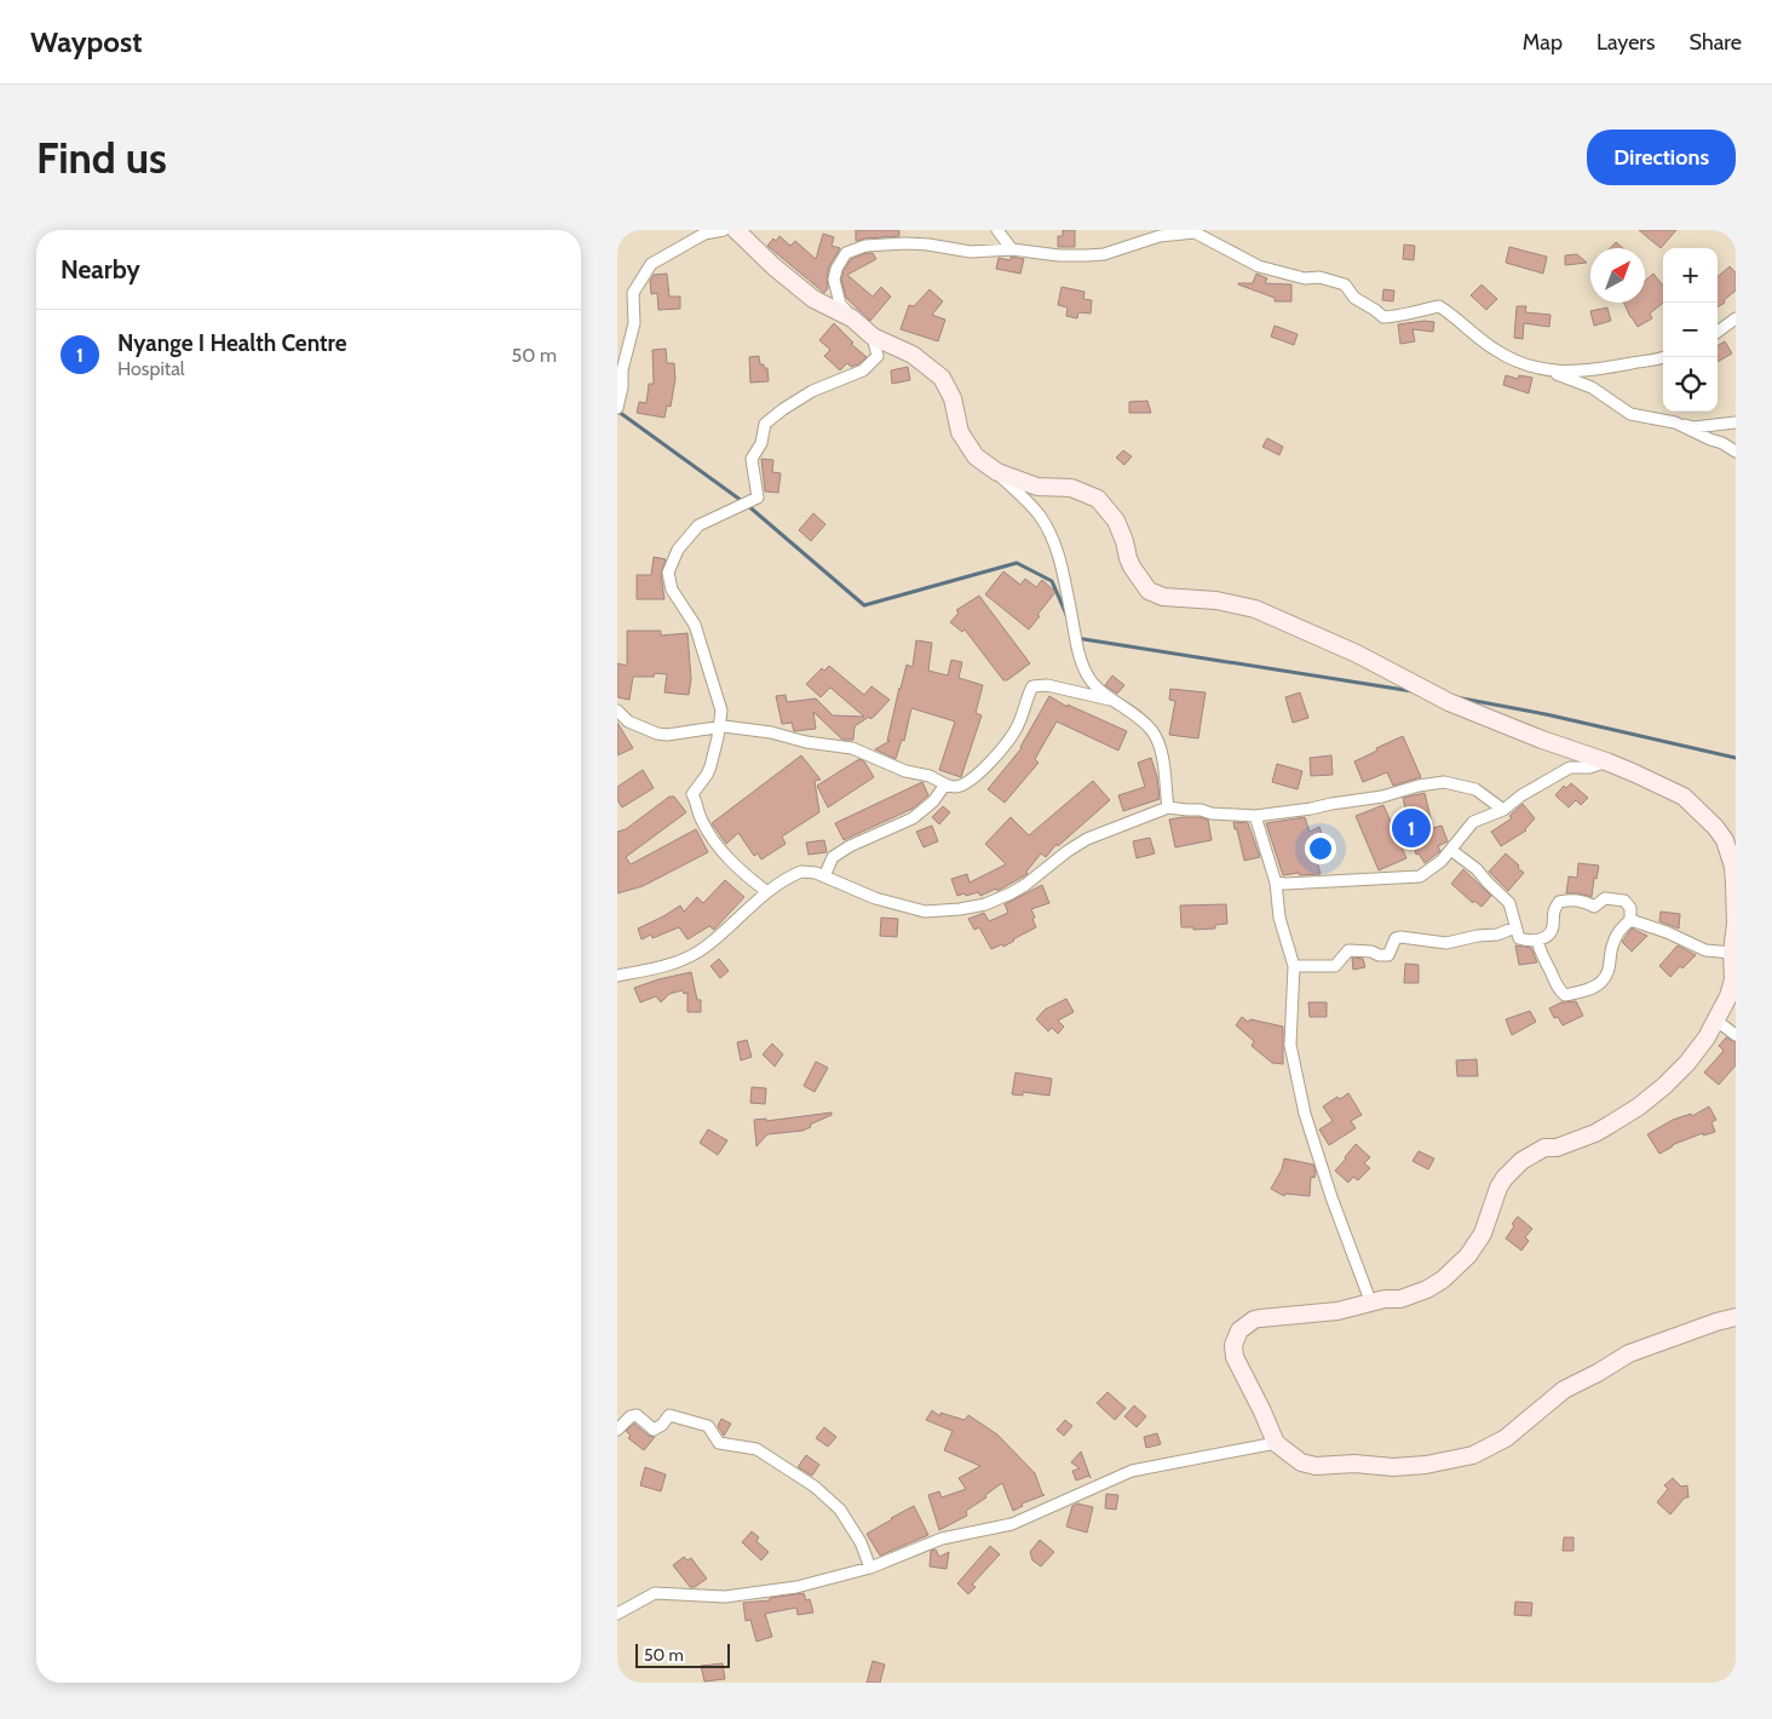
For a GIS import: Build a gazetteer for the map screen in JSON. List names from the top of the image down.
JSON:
{
  "scale_bar": "50 m",
  "north": "top right",
  "page": {
    "header": "Waypost",
    "nav": ["Map", "Layers", "Share"],
    "buttons": "Directions",
    "title": "Find us",
    "heading": "Nearby",
    "map_buttons": ["+", "−"],
    "list": [
      {
        "mark": "1",
        "name": "Nyange I Health Centre",
        "note": "Hospital",
        "value": "50 m"
      }
    ],
    "pins": "1",
    "scale": "50 m"
  }
}
